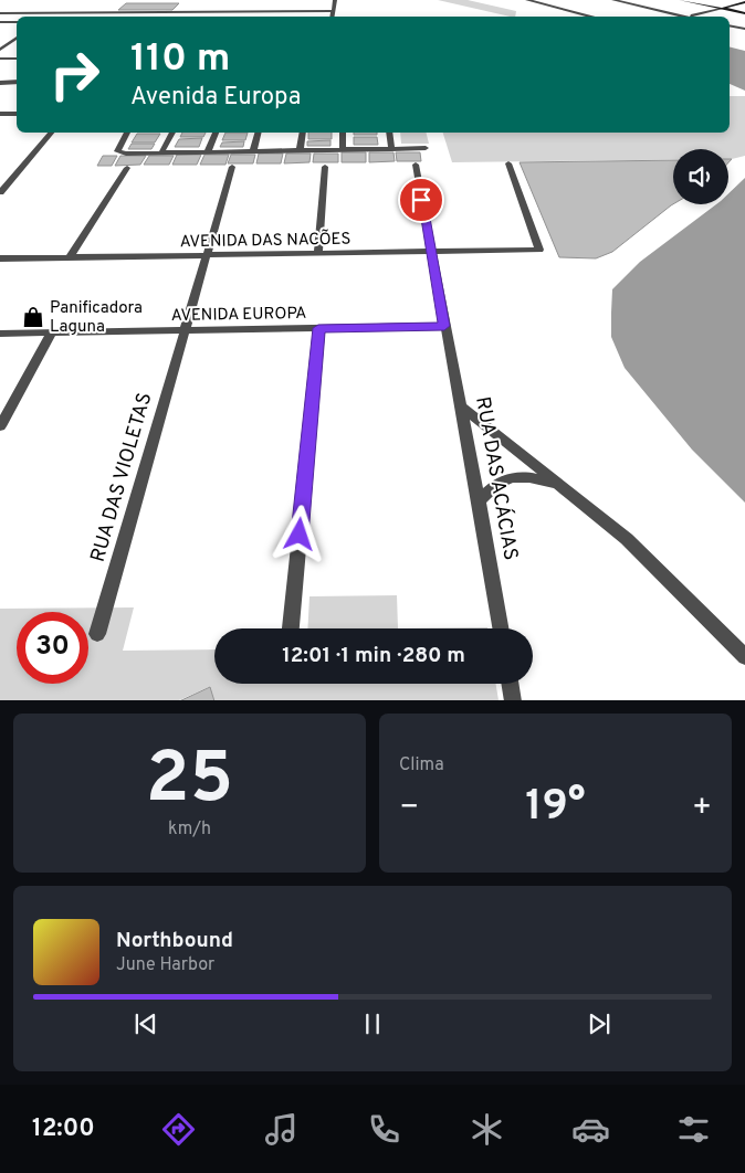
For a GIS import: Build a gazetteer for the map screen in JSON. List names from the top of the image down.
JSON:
{
  "streets": {
    "street": [
      "AVENIDA DAS NACÕES",
      "AVENIDA EUROPA",
      "RUA DAS VIOLETAS",
      "RUA DAS ACÁCIAS"
    ]
  },
  "crossings": [
    ["AVENIDA DAS NACÕES", "RUA DAS VIOLETAS"],
    ["AVENIDA DAS NACÕES", "RUA DAS ACÁCIAS"],
    ["AVENIDA EUROPA", "RUA DAS VIOLETAS"],
    ["AVENIDA EUROPA", "RUA DAS ACÁCIAS"]
  ],
  "places": {
    "shop": ["Panificadora Laguna"]
  },
  "page": {
    "turn": ["110 m", "Avenida Europa"],
    "limit": "30",
    "trip": "12:01 · 1 min · 280 m",
    "tile": [
      ["25", "km/h"],
      "Clima"
    ],
    "heat": ["−", "19°", "+"],
    "song": ["Northbound", "June Harbor"],
    "tabs": "12:00"
  }
}
